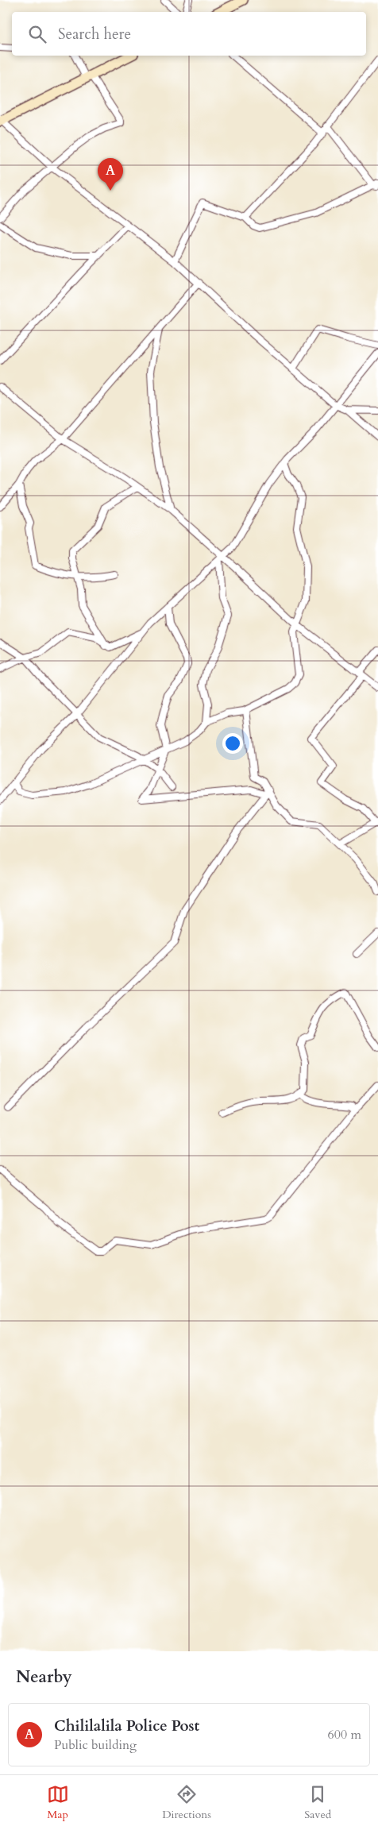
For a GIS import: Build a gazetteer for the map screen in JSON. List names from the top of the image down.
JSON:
{
  "page": {
    "search": "Search here",
    "pins": "A",
    "heading": "Nearby",
    "list": [
      {
        "mark": "A",
        "name": "Chililalila Police Post",
        "note": "Public building",
        "value": "600 m"
      }
    ],
    "nav": ["Map", "Directions", "Saved"]
  }
}
